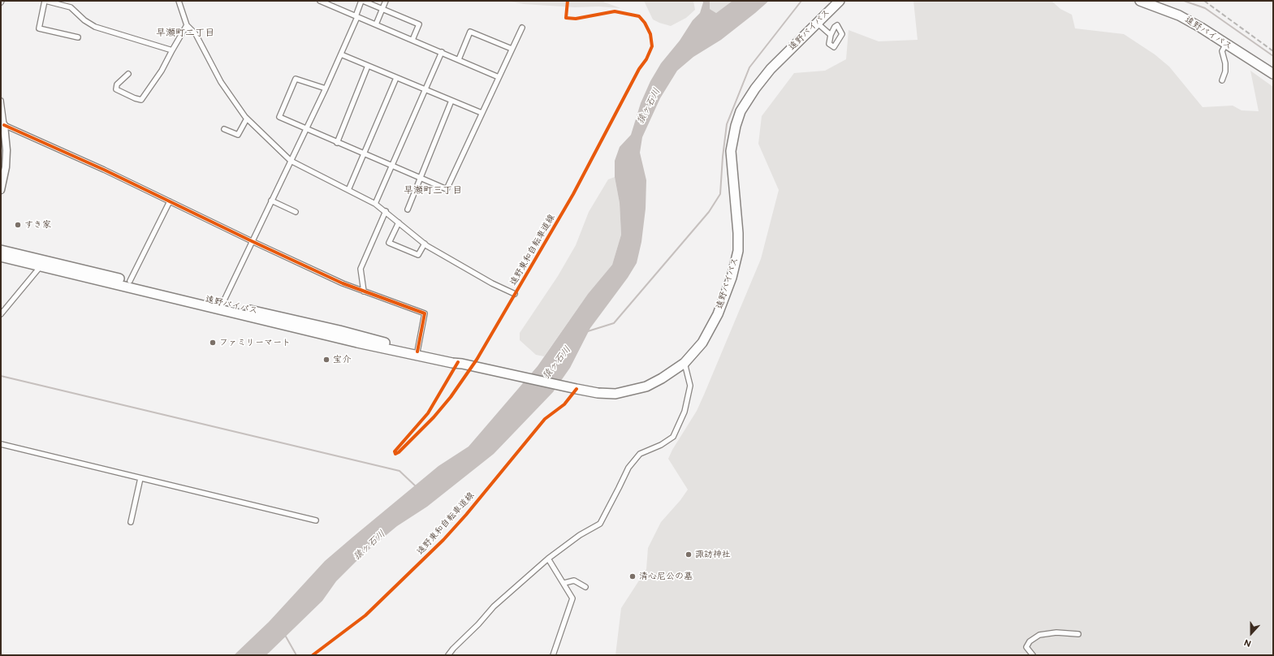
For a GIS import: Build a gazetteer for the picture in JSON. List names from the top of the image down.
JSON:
{
  "streets": {
    "highway": ["遠野バイパス"],
    "cycle path": ["遠野東和自転車道線"]
  },
  "districts": ["早瀬町二丁目", "早瀬町三丁目"],
  "water": ["猿ヶ石川"],
  "places": [
    "すき家",
    "ファミリーマート",
    "宝介",
    "諏訪神社",
    "清心尼公の墓"
  ],
  "north": "bottom"
}
